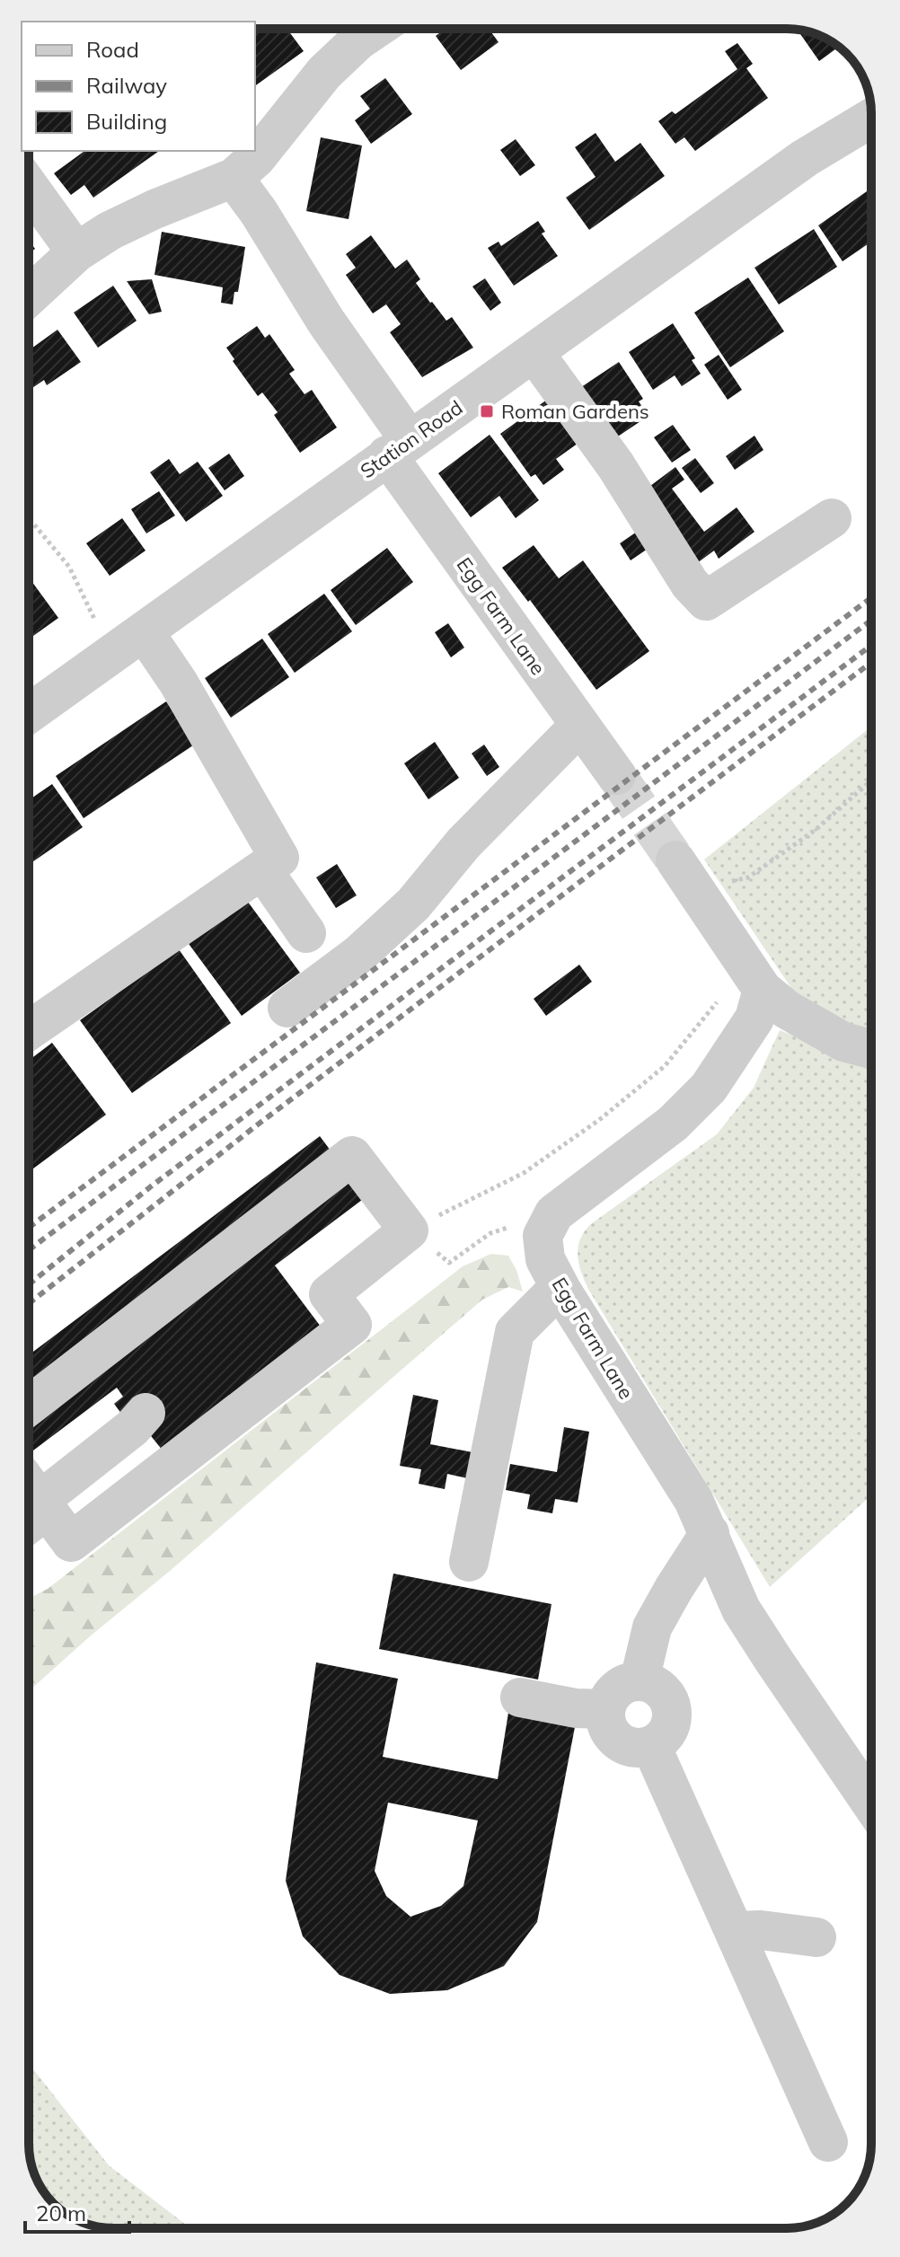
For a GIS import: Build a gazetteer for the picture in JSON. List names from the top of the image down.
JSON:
{
  "streets": {
    "street": ["Station Road", "Egg Farm Lane"]
  },
  "crossings": [
    ["Station Road", "Egg Farm Lane"]
  ],
  "places": {
    "transit": ["Roman Gardens"]
  },
  "legend": ["Road", "Railway", "Building"],
  "scale_bar": "20 m"
}
